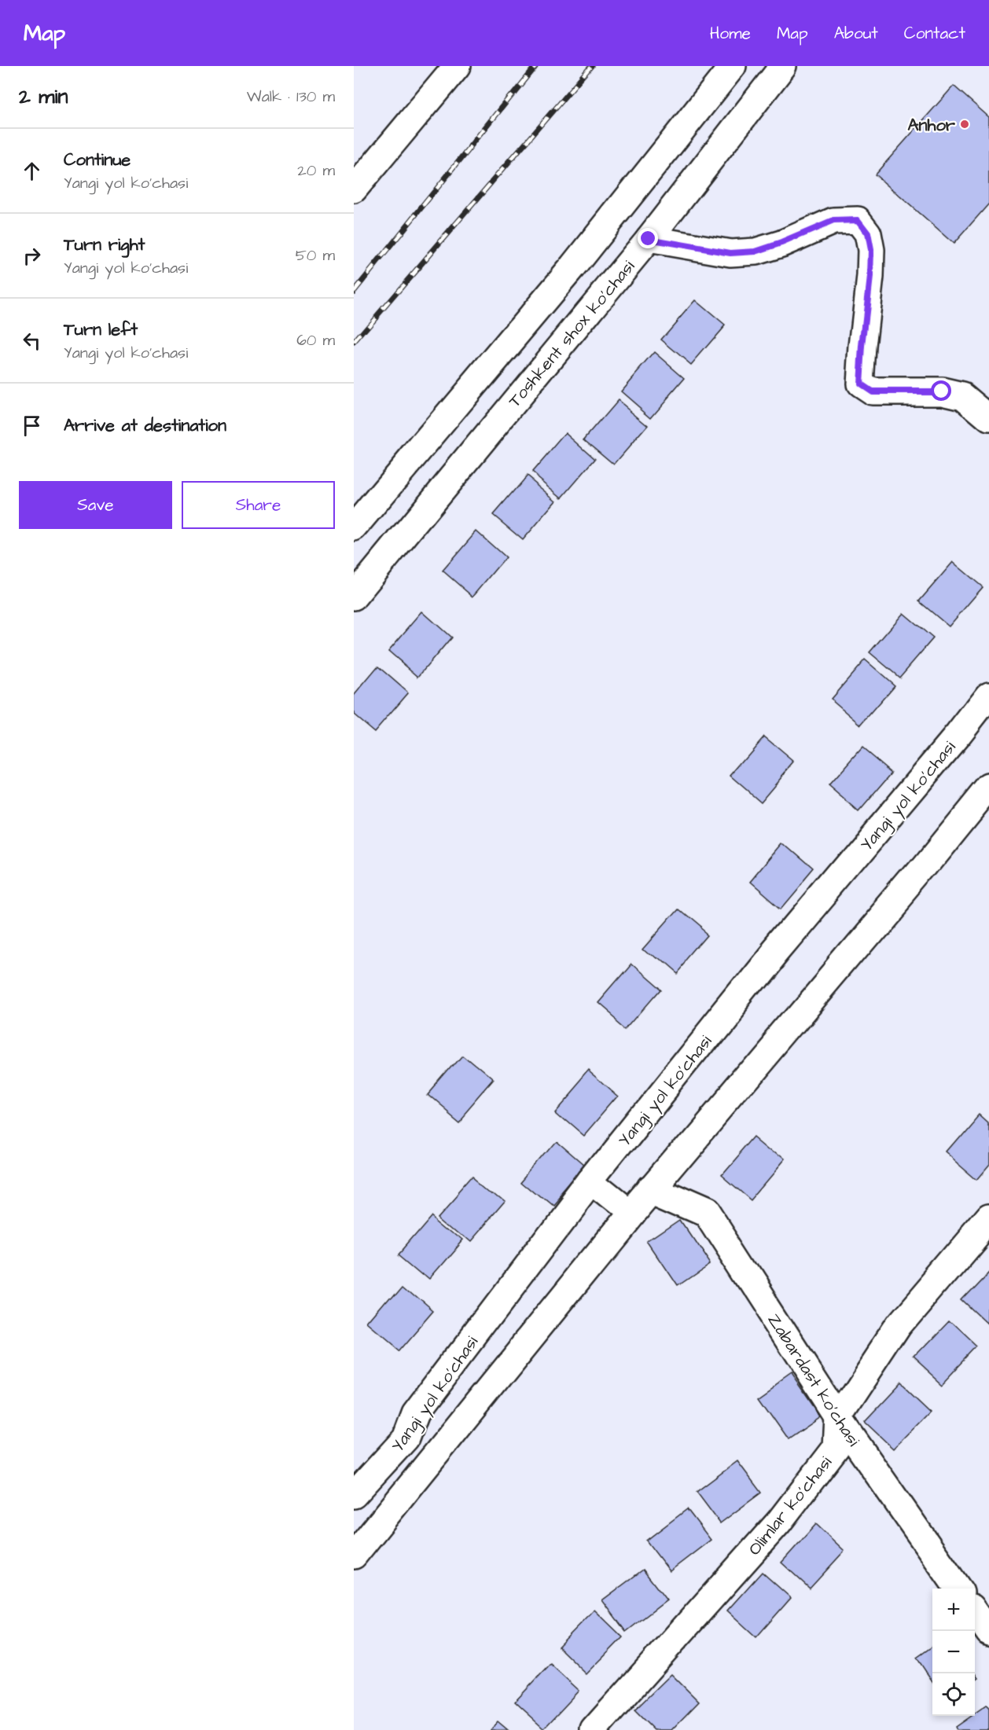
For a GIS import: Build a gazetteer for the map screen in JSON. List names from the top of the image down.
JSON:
{
  "streets": {
    "main road": [
      "Toshkent shox ko'chasi",
      "Yangi yol ko'chasi",
      "Zabardast ko'chasi",
      "Olimlar ko'chasi"
    ]
  },
  "crossings": [
    ["Zabardast ko'chasi", "Olimlar ko'chasi"]
  ],
  "places": ["Anhor"],
  "page": {
    "header": "Map",
    "nav": [
      "Home",
      "Map",
      "About",
      "Contact"
    ],
    "heading": ["2 min", "Walk · 130 m"],
    "list": [
      ["Continue", "Yangi yol ko'chasi", "20 m"],
      ["Turn right", "Yangi yol ko'chasi", "50 m"],
      ["Turn left", "Yangi yol ko'chasi", "60 m"],
      "Arrive at destination"
    ],
    "buttons": ["Save", "Share"],
    "map_buttons": ["+", "−"]
  }
}
